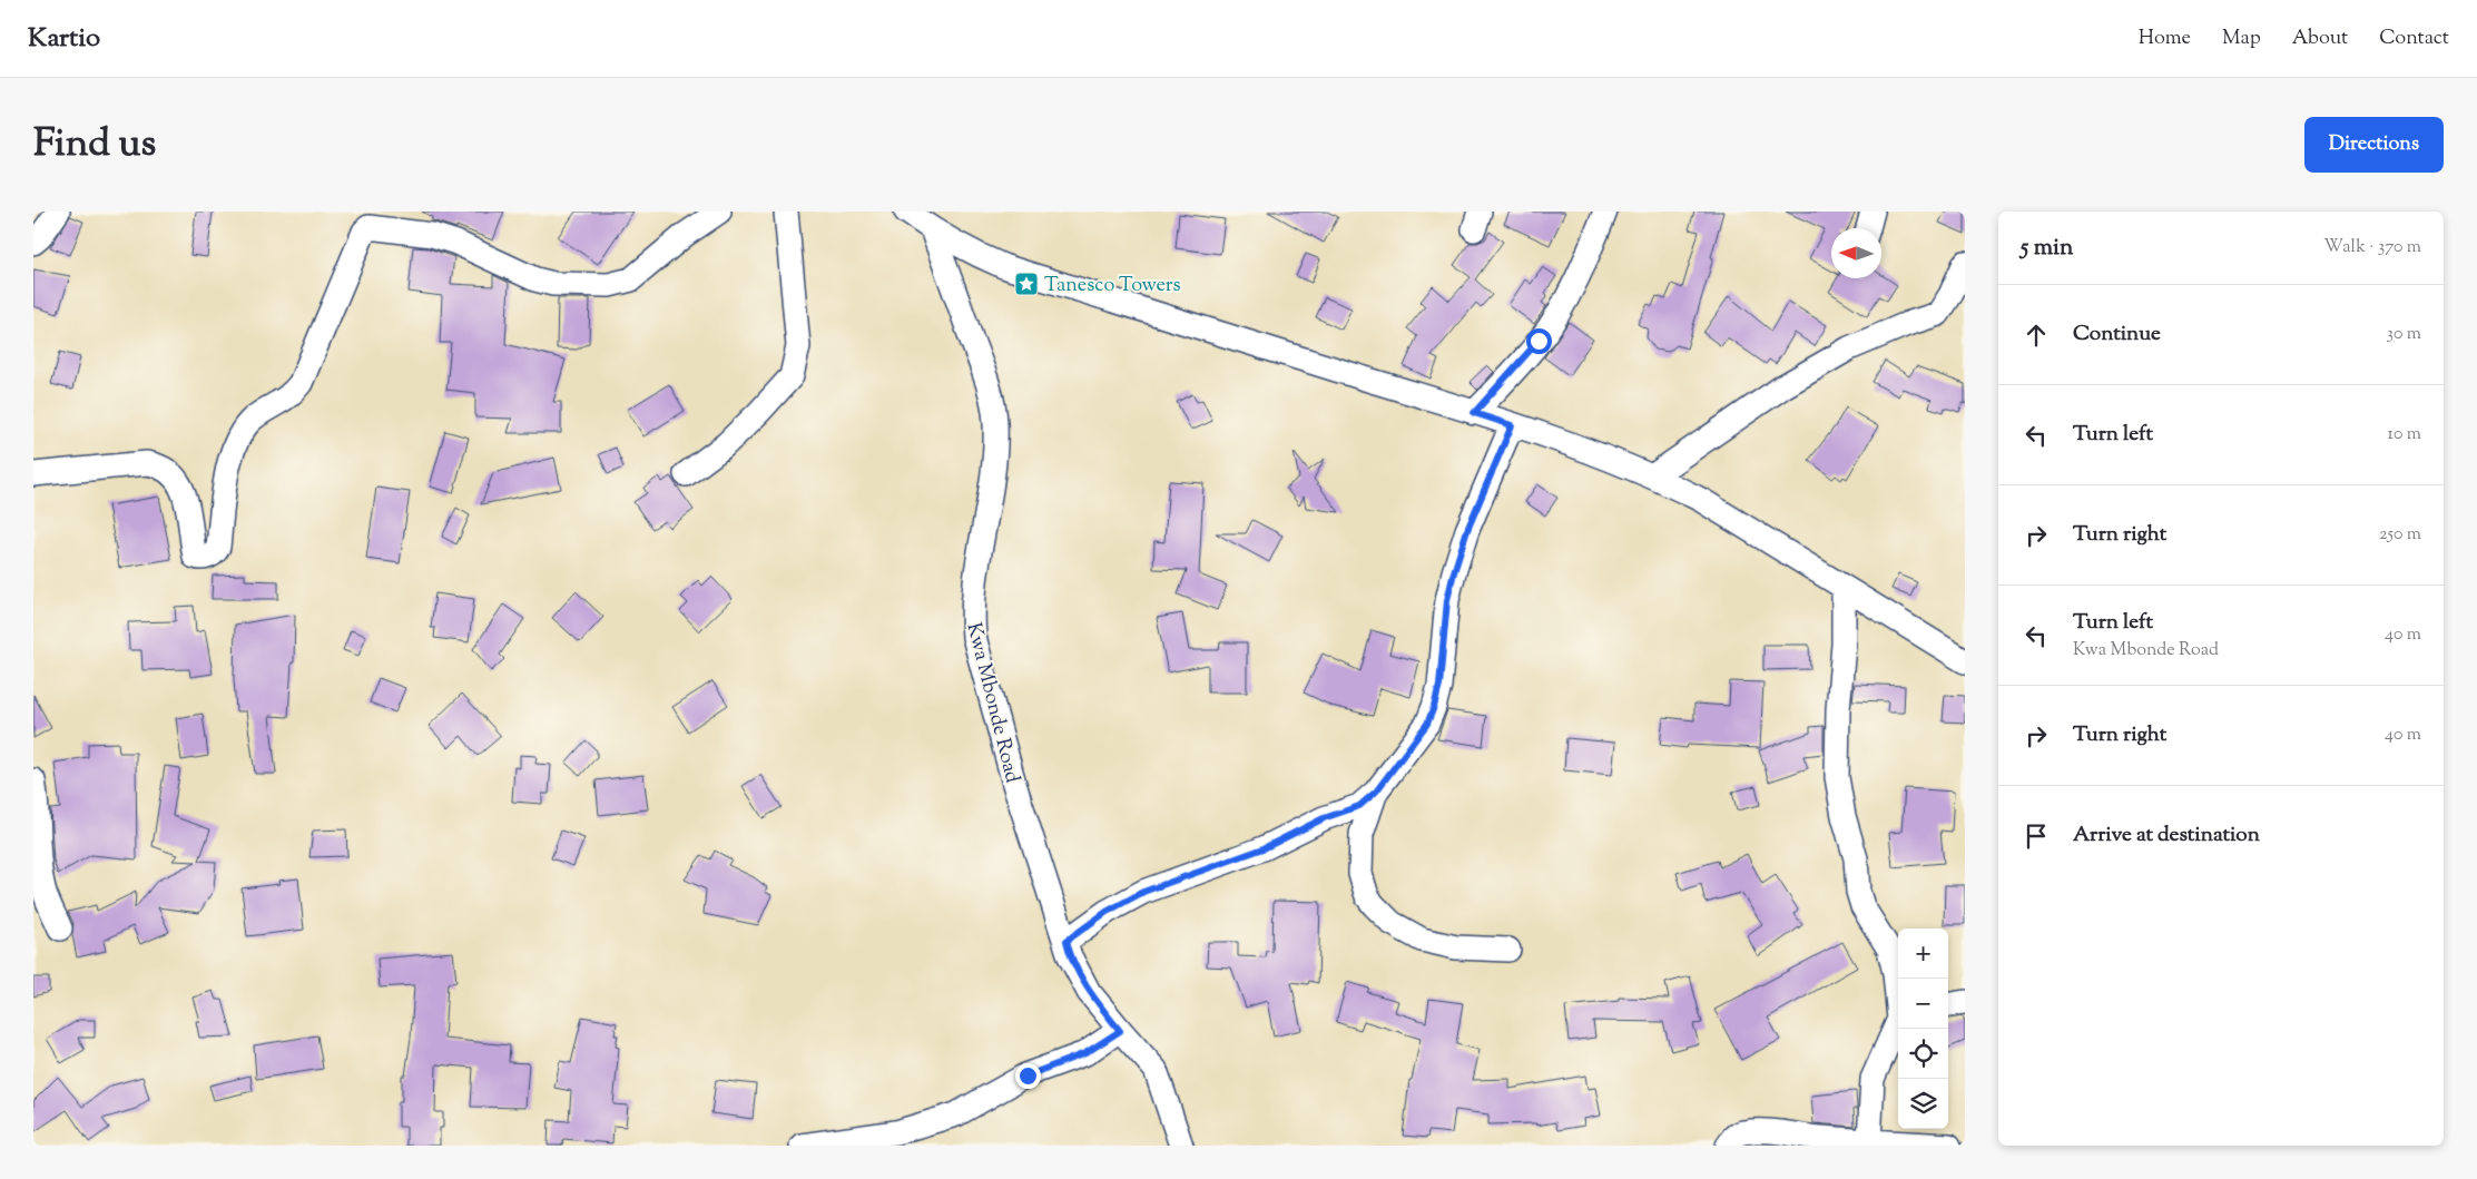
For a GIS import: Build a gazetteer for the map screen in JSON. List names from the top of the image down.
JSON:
{
  "streets": {
    "street": ["Kwa Mbonde Road"]
  },
  "places": {
    "place": ["Tanesco Towers"]
  },
  "north": "left",
  "page": {
    "header": "Kartio",
    "nav": [
      "Home",
      "Map",
      "About",
      "Contact"
    ],
    "title": "Find us",
    "buttons": "Directions",
    "heading": ["5 min", "Walk · 370 m"],
    "list": [
      ["Continue", "30 m"],
      ["Turn left", "10 m"],
      ["Turn right", "250 m"],
      ["Turn left", "Kwa Mbonde Road", "40 m"],
      ["Turn right", "40 m"],
      "Arrive at destination"
    ],
    "map_buttons": ["+", "−"]
  }
}
